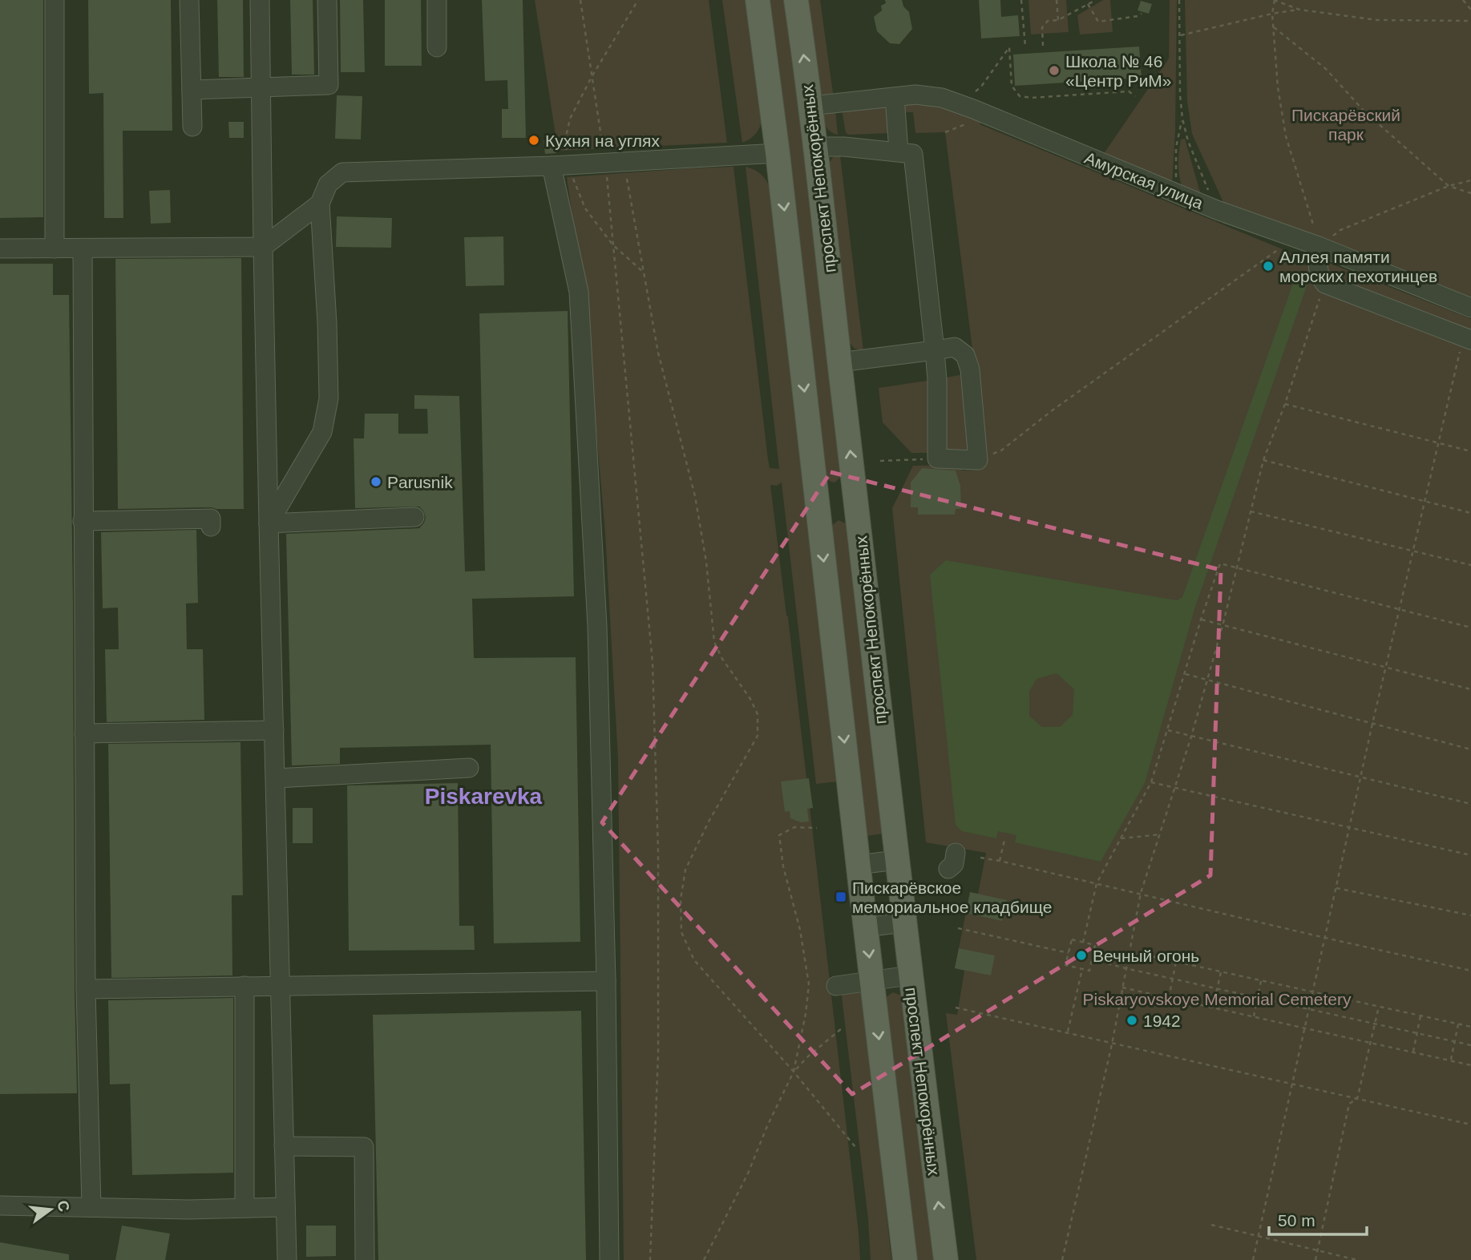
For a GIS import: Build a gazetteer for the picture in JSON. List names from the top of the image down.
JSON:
{
  "streets": {
    "main road": ["проспект Непокорённых"],
    "street": ["Амурская улица"]
  },
  "crossings": [
    ["проспект Непокорённых", "Амурская улица"]
  ],
  "districts": ["Piskarevka"],
  "parks": ["Пискарёвский парк", "Piskaryovskoye Memorial Cemetery"],
  "places": {
    "other": [
      "Школа № 46 «Центр РиМ»",
      "Кухня на углях",
      "Аллея памяти морских пехотинцев",
      "Parusnik",
      "Вечный огонь",
      "1942"
    ],
    "transit": ["Пискарёвское мемориальное кладбище"]
  },
  "scale_bar": "50 m",
  "north": "right"
}
